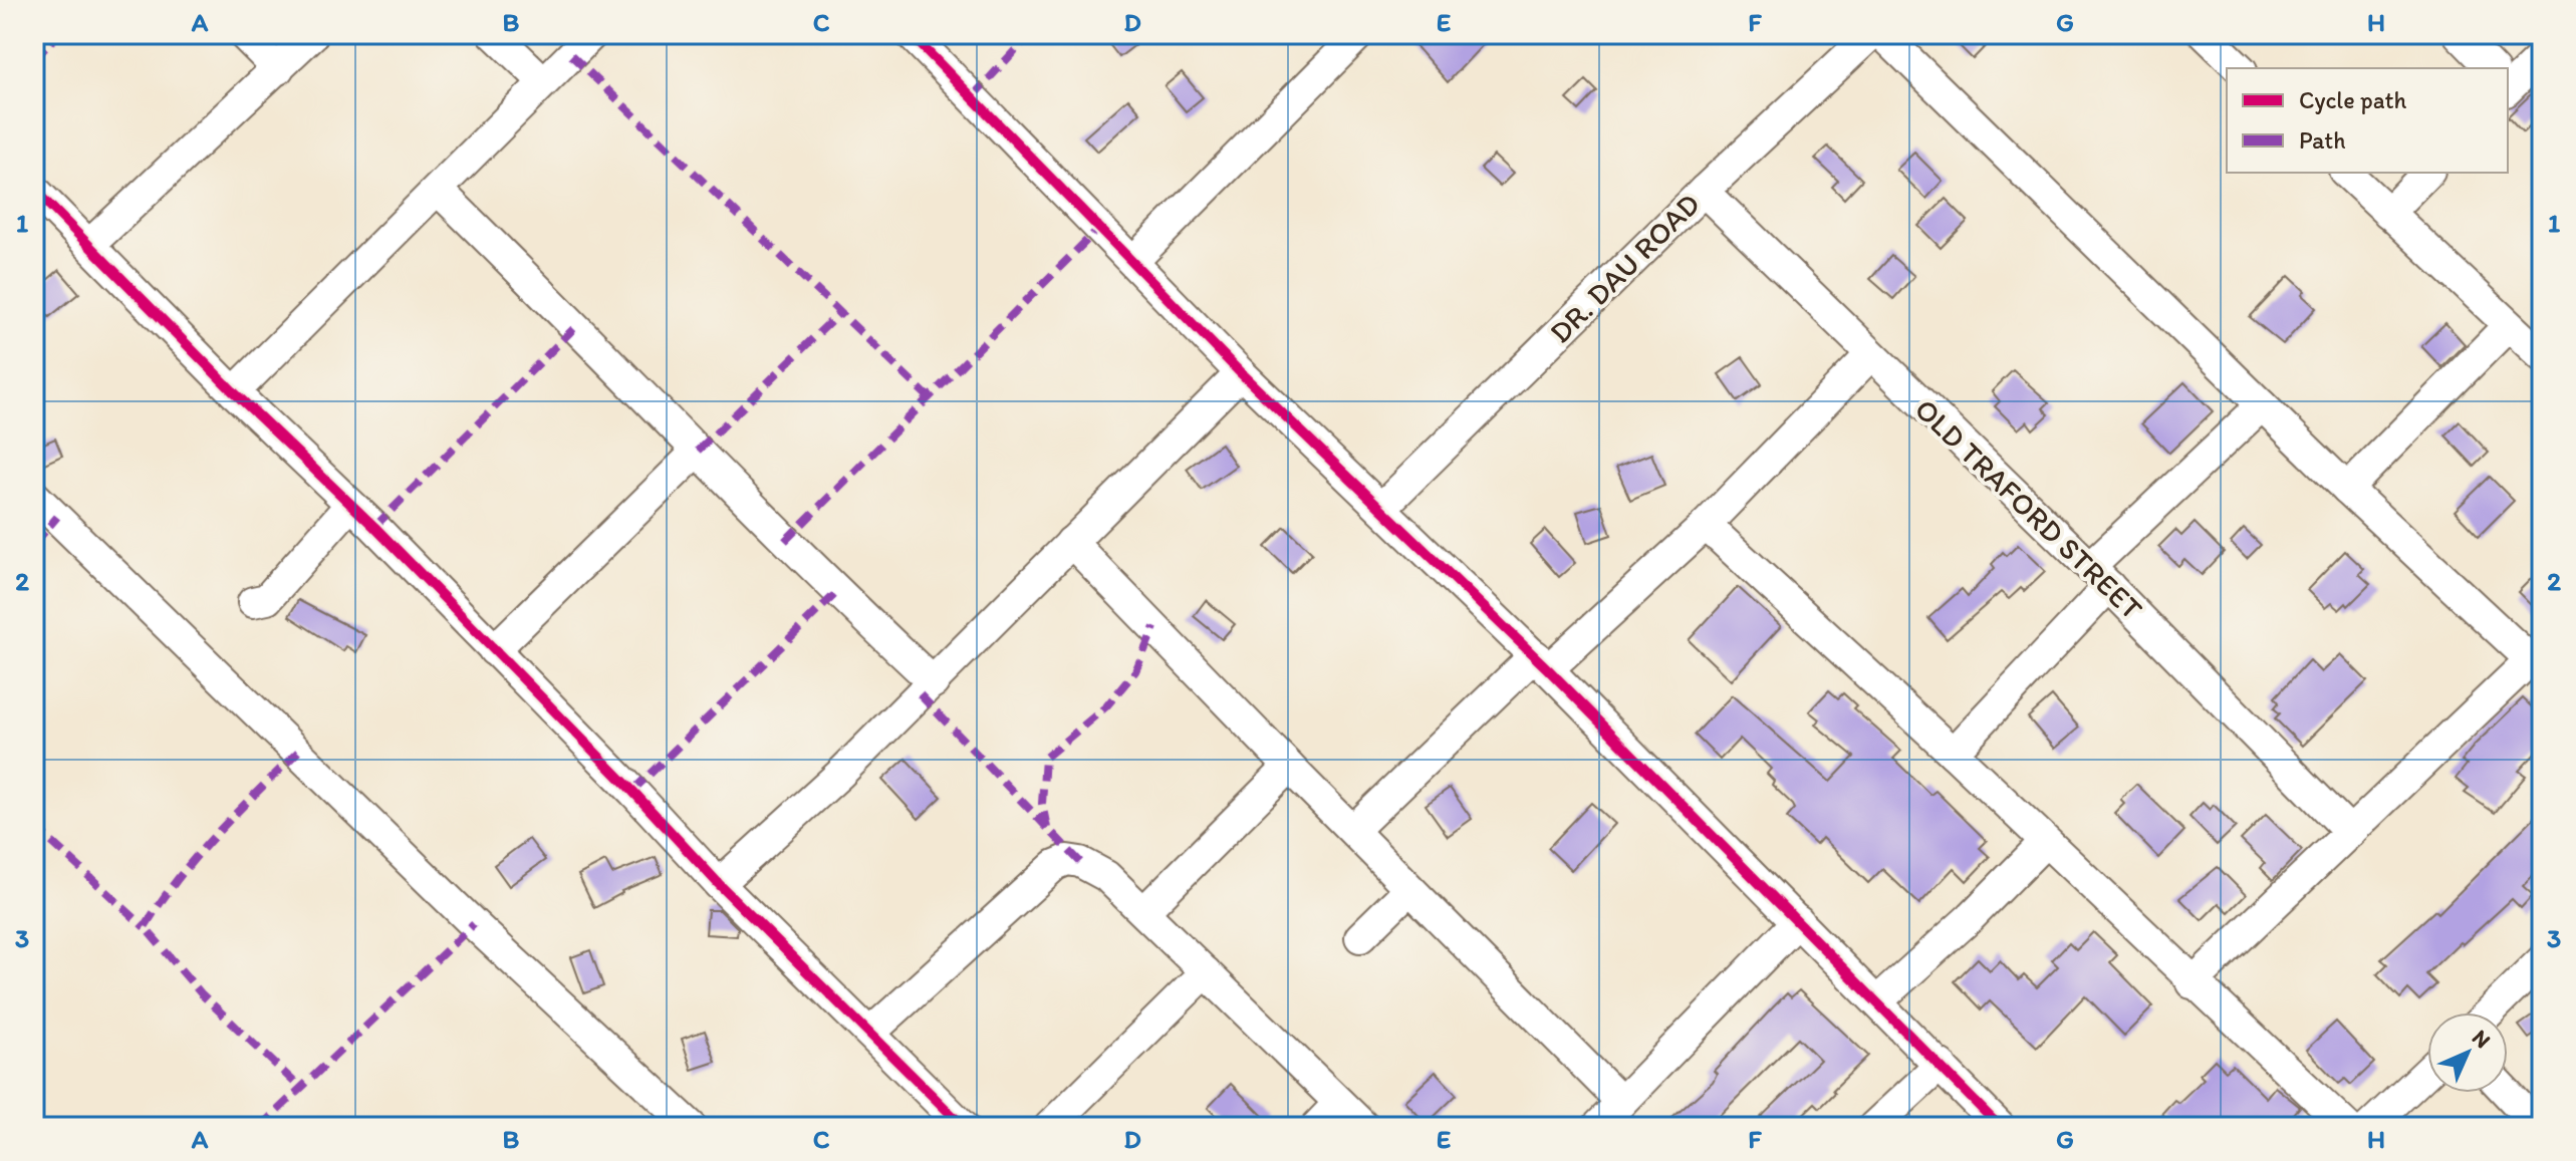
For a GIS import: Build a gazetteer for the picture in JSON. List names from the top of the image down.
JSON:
{
  "streets": {
    "street": ["DR. DAU ROAD", "OLD TRAFORD STREET"]
  },
  "crossings": [
    ["DR. DAU ROAD", "OLD TRAFORD STREET"]
  ],
  "legend": ["Cycle path", "Path"],
  "north": "top right",
  "grid": {
    "columns": [
      "A",
      "B",
      "C",
      "D",
      "E",
      "F",
      "G",
      "H"
    ],
    "rows": ["1", "2", "3"]
  }
}
